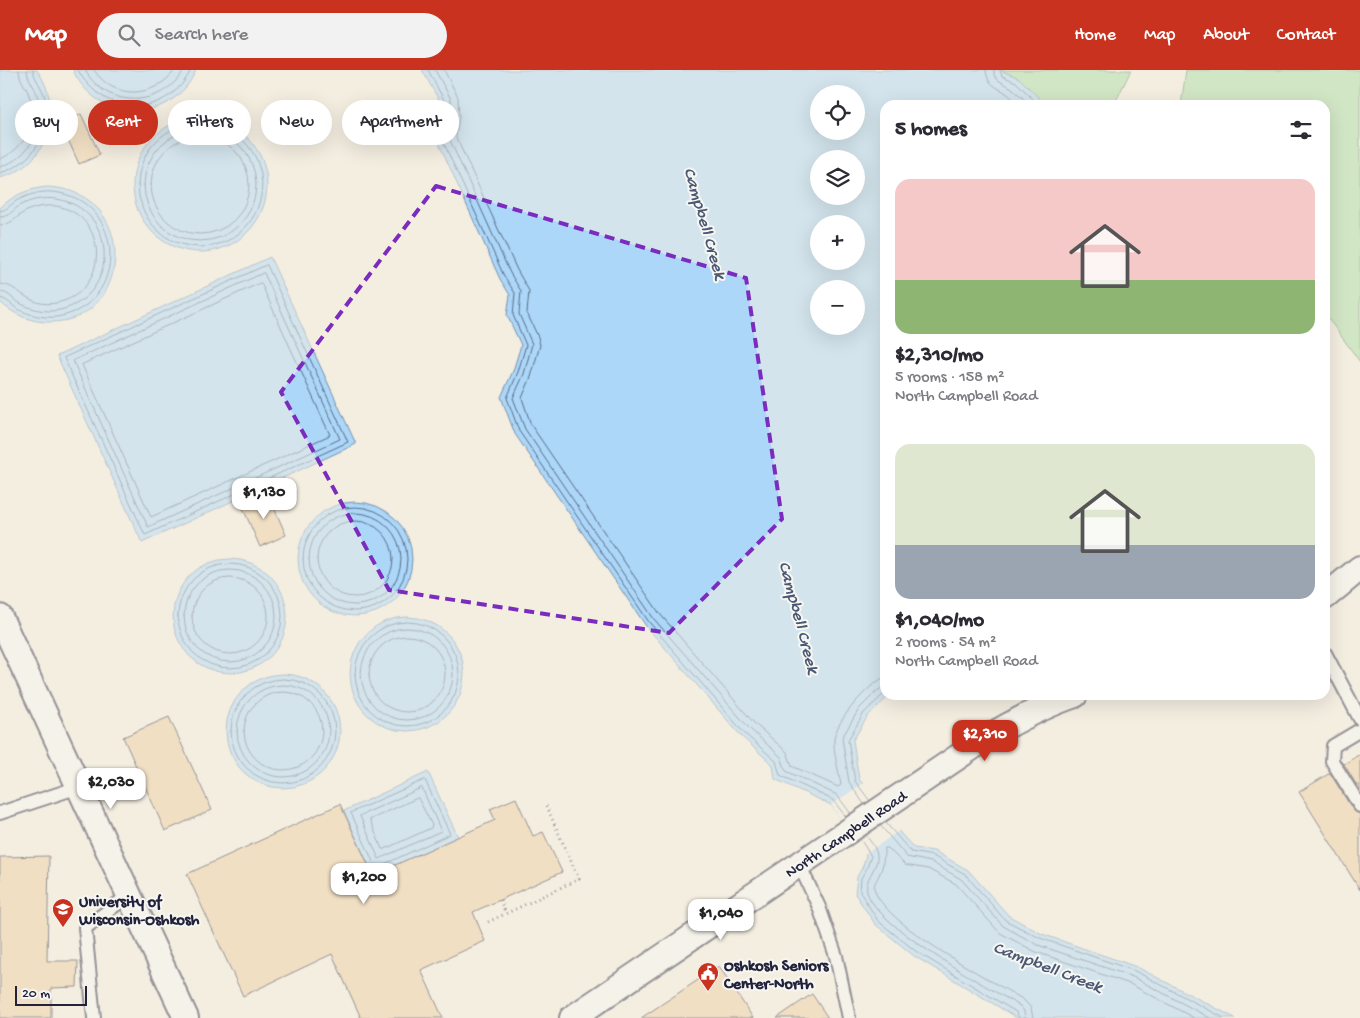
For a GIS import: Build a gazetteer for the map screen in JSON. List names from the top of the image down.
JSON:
{
  "streets": {
    "street": ["North Campbell Road"]
  },
  "water": ["Campbell Creek"],
  "places": {
    "school or university": ["University of Wisconsin-Oshkosh"],
    "public building": ["Oshkosh Seniors Center-North"]
  },
  "scale_bar": "20 m",
  "page": {
    "header": "Map",
    "search": "Search here",
    "nav": [
      "Home",
      "Map",
      "About",
      "Contact"
    ],
    "map_buttons": ["+", "−"],
    "chip": [
      "Buy",
      "Rent",
      "Filters",
      "New",
      "Apartment"
    ],
    "heading": "5 homes",
    "list": [
      {
        "name": "$2,310/mo",
        "note": "5 rooms · 158 m² · North Campbell Road"
      },
      {
        "name": "$1,040/mo",
        "note": "2 rooms · 54 m² · North Campbell Road"
      }
    ],
    "price": [
      "$1,130",
      "$2,310",
      "$2,030",
      "$1,200",
      "$1,040"
    ],
    "scale": "20 m"
  }
}
